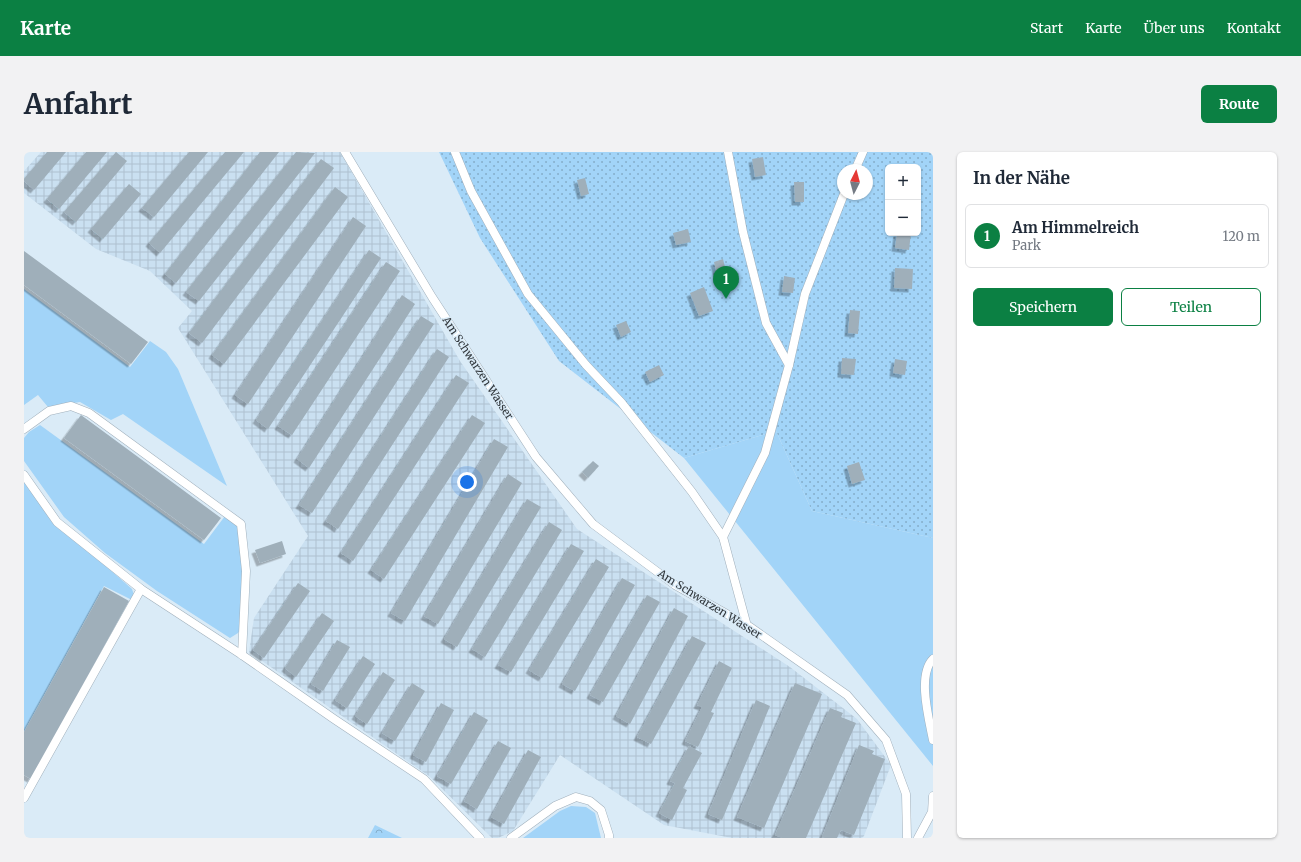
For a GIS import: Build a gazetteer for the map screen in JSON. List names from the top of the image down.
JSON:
{
  "streets": {
    "lane": ["Am Schwarzen Wasser"]
  },
  "north": "top",
  "page": {
    "header": "Karte",
    "nav": [
      "Start",
      "Karte",
      "Über uns",
      "Kontakt"
    ],
    "buttons": [
      "Route",
      ["Speichern", "Teilen"]
    ],
    "title": "Anfahrt",
    "heading": "In der Nähe",
    "map_buttons": ["+", "−"],
    "list": [
      {
        "mark": "1",
        "name": "Am Himmelreich",
        "note": "Park",
        "value": "120 m"
      }
    ],
    "pins": "1"
  }
}
